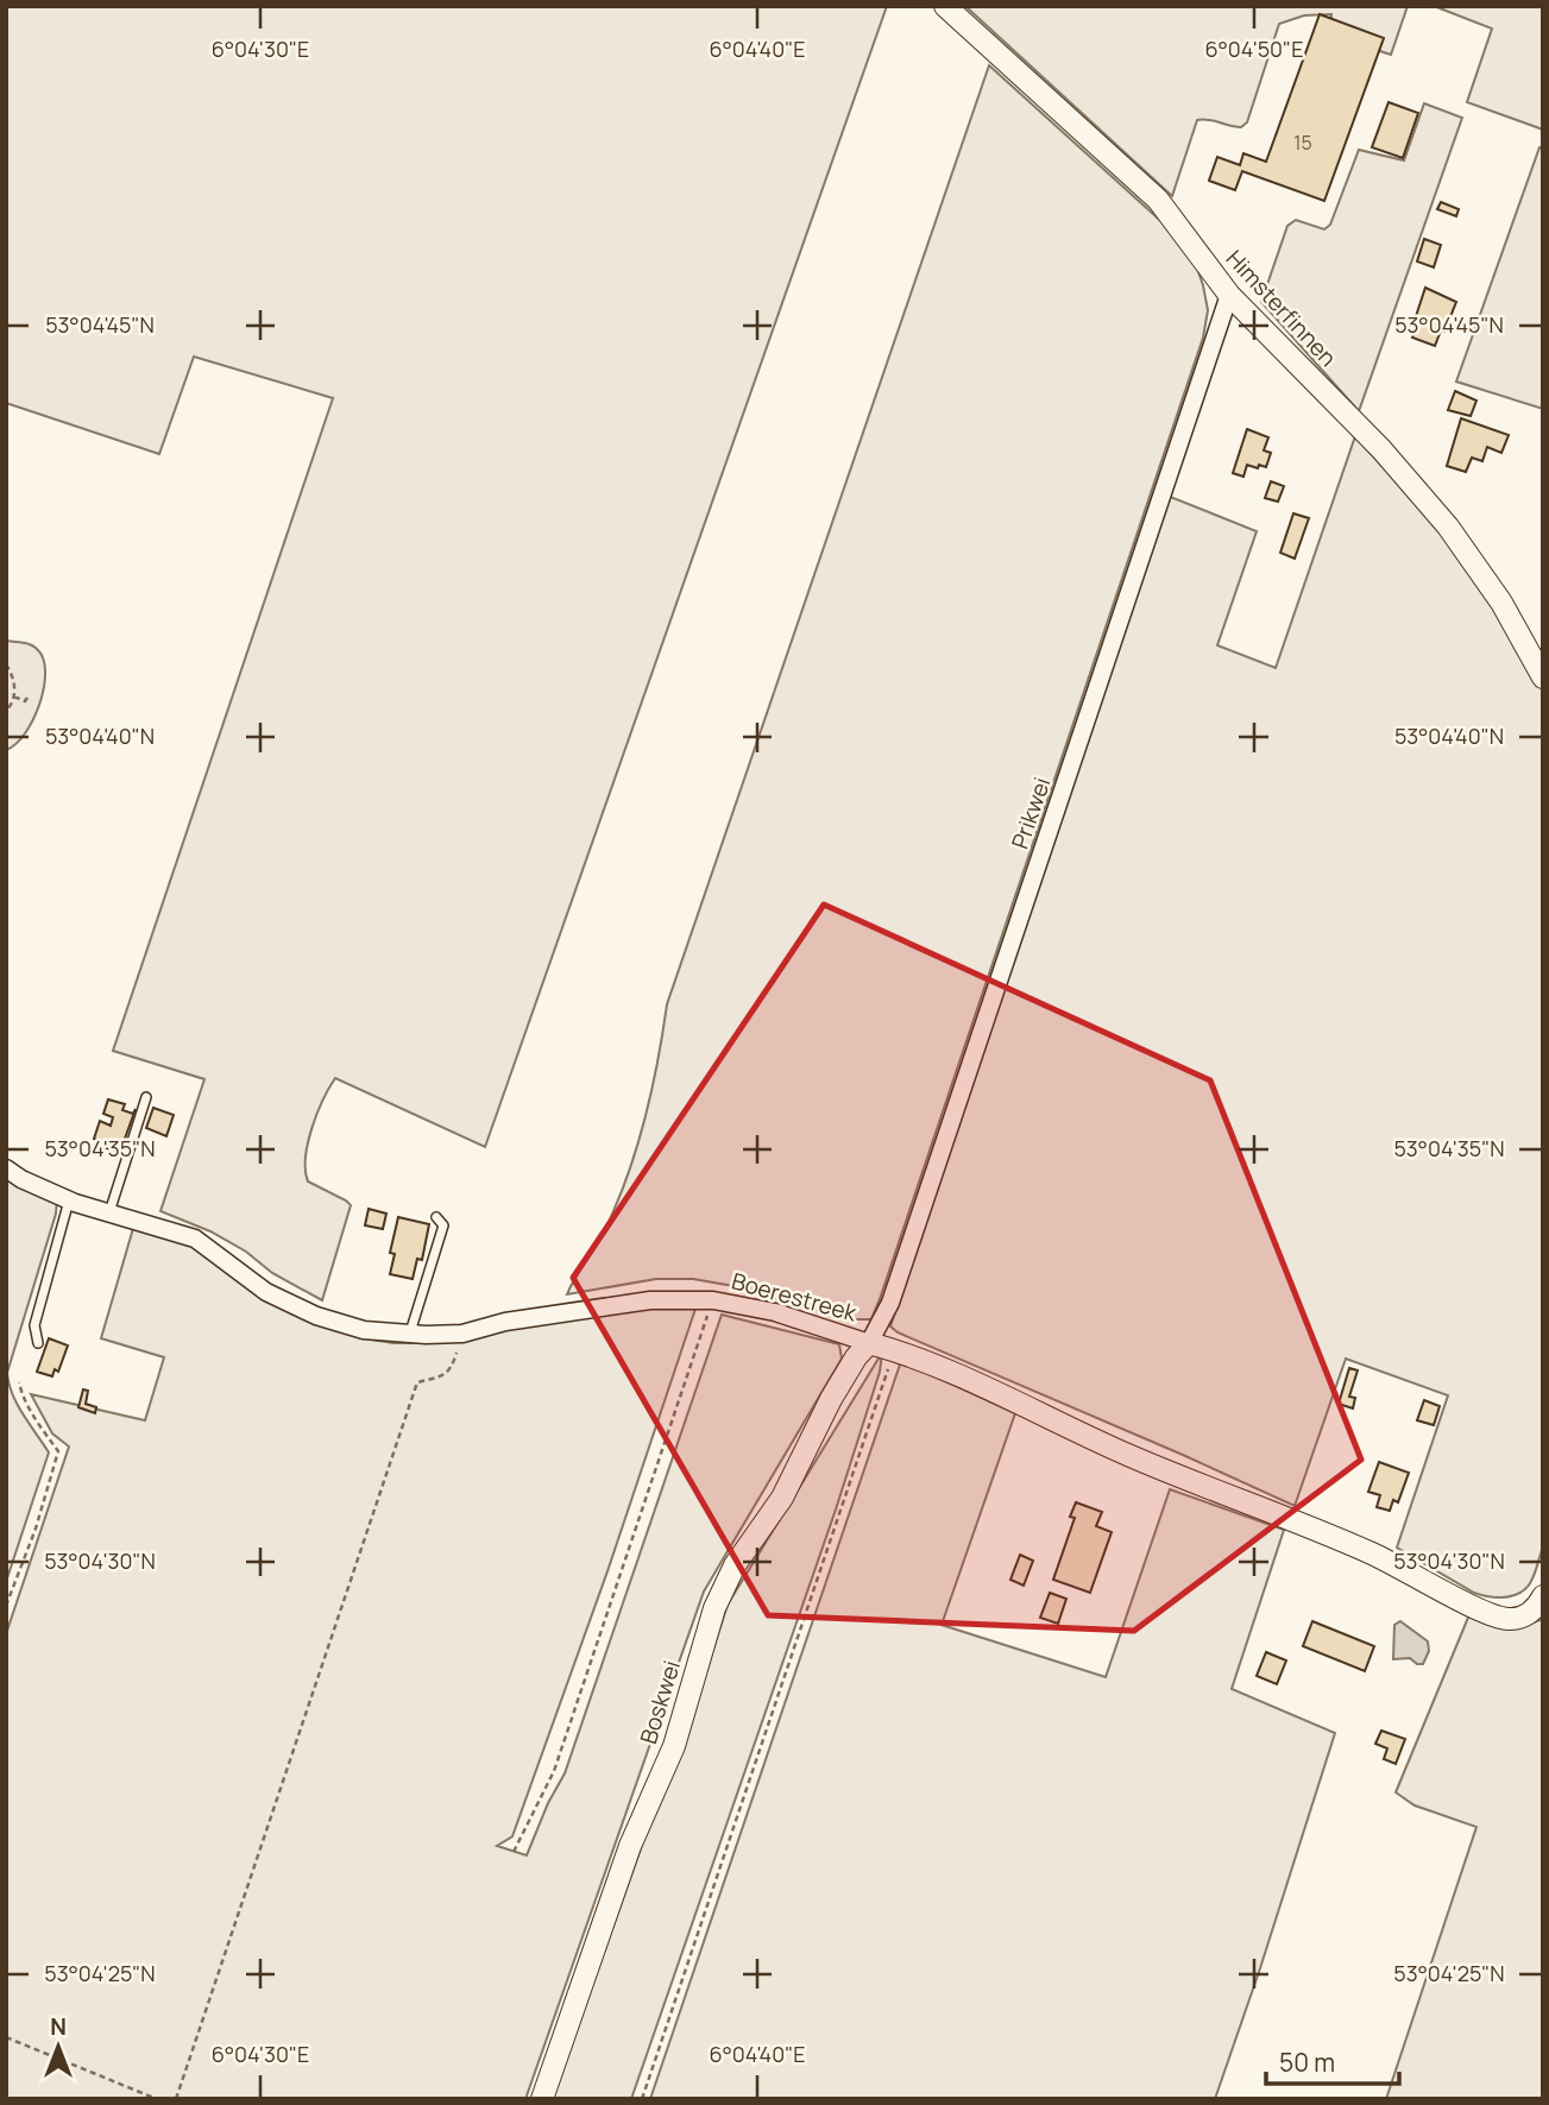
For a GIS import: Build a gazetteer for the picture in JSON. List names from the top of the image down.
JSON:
{
  "streets": {
    "street": [
      "Himsterfinnen",
      "Prikwei",
      "Boerestreek",
      "Boskwei"
    ]
  },
  "crossings": [
    ["Himsterfinnen", "Prikwei"],
    ["Prikwei", "Boerestreek"],
    ["Prikwei", "Boskwei"],
    ["Boerestreek", "Boskwei"]
  ],
  "house_numbers": ["15"],
  "scale_bar": "50 m",
  "north": "top",
  "coordinates": [
    "6°04'30\"E",
    "6°04'40\"E",
    "6°04'50\"E",
    "53°04'45\"N",
    "53°04'40\"N",
    "53°04'35\"N",
    "53°04'30\"N",
    "53°04'25\"N"
  ]
}
